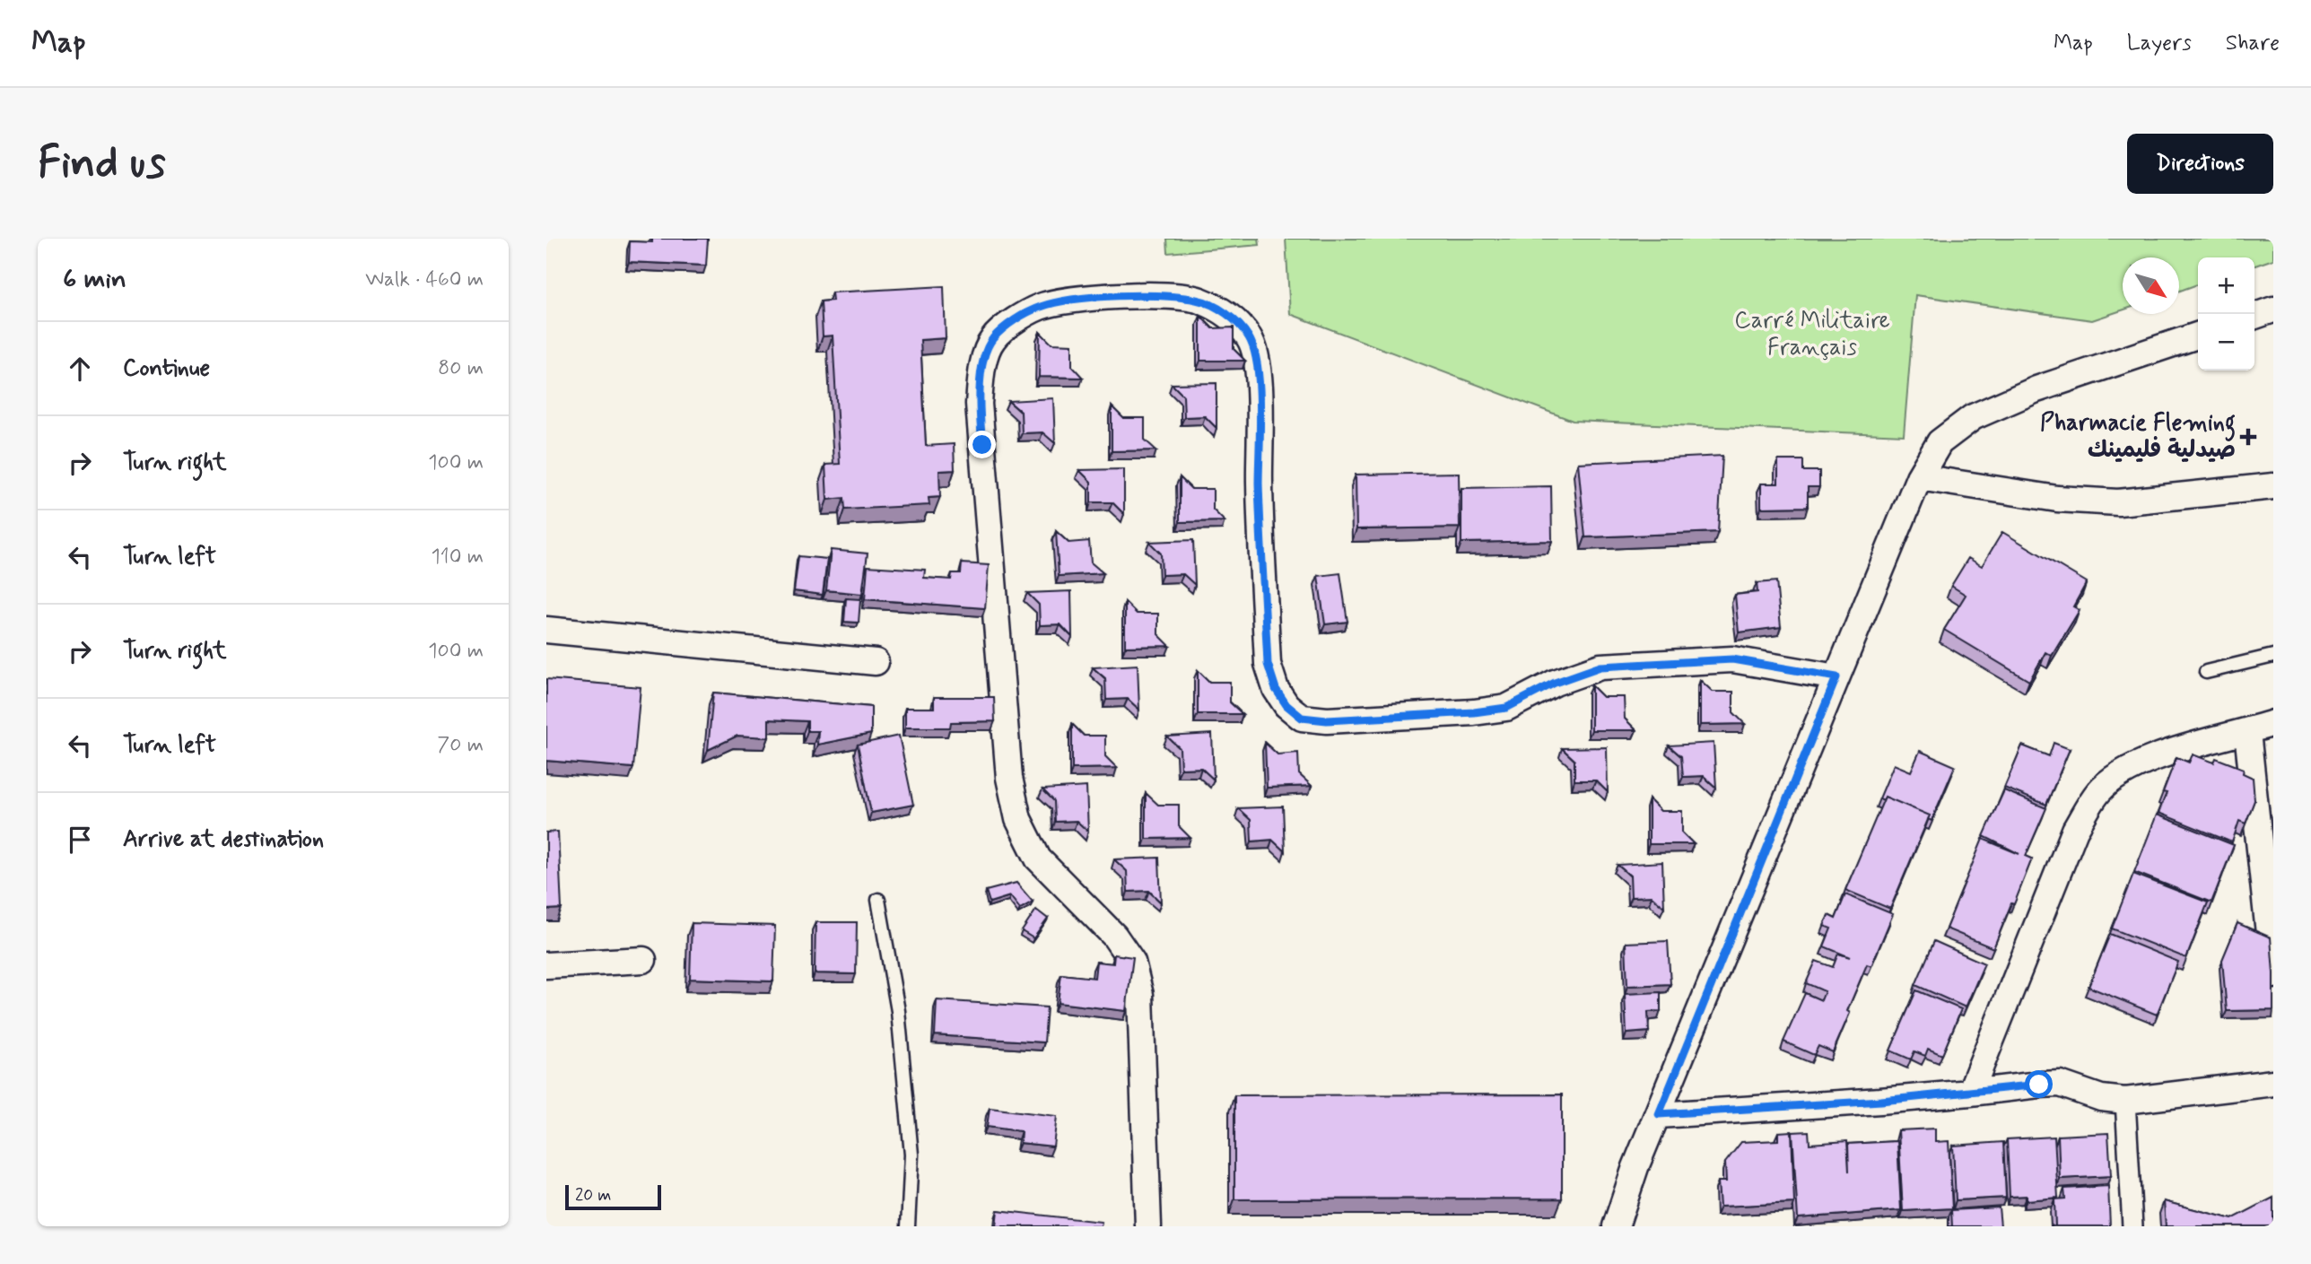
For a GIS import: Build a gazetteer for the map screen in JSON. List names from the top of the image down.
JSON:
{
  "parks": ["Carré Militaire Français"],
  "places": {
    "health": ["Pharmacie Fleming صيدلية فليمينك"]
  },
  "scale_bar": "20 m",
  "north": "bottom right",
  "page": {
    "header": "Map",
    "nav": ["Map", "Layers", "Share"],
    "buttons": "Directions",
    "title": "Find us",
    "heading": ["6 min", "Walk · 460 m"],
    "map_buttons": ["+", "−"],
    "list": [
      ["Continue", "80 m"],
      ["Turn right", "100 m"],
      ["Turn left", "110 m"],
      ["Turn right", "100 m"],
      ["Turn left", "70 m"],
      "Arrive at destination"
    ],
    "scale": "20 m"
  }
}
